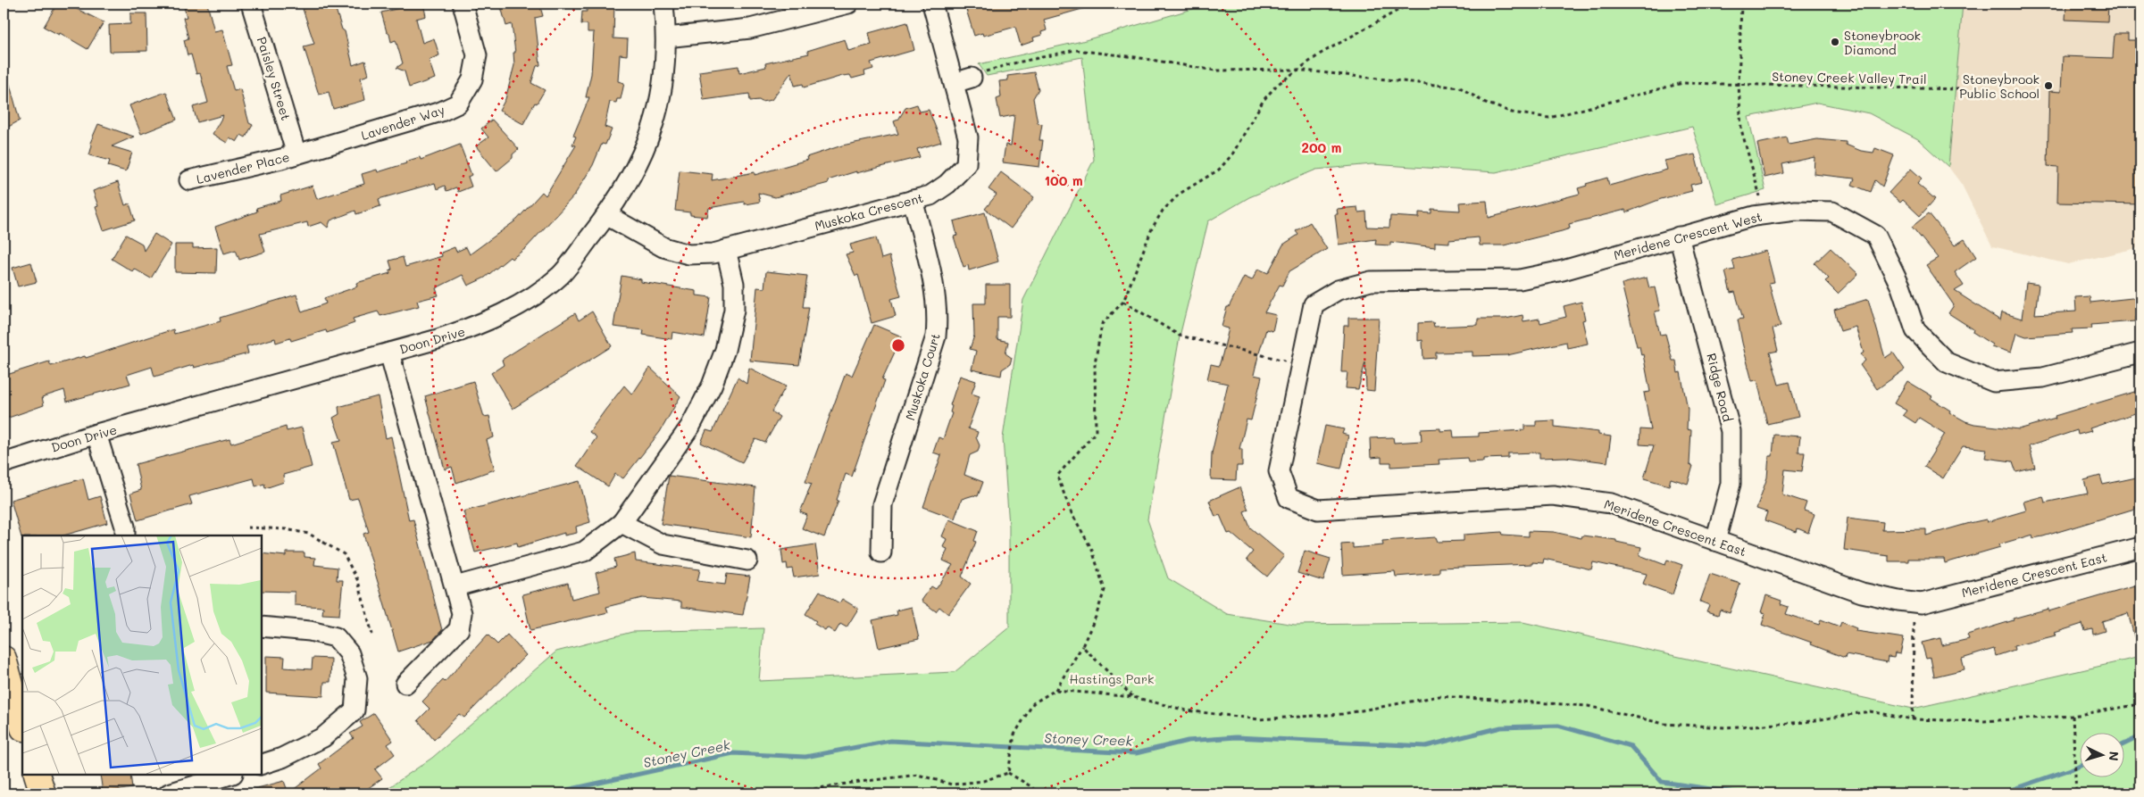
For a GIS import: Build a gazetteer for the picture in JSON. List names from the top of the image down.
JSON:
{
  "streets": {
    "street": [
      "Paisley Street",
      "Lavender Way",
      "Lavender Place",
      "Muskoka Crescent",
      "Meridene Crescent West",
      "Doon Drive",
      "Muskoka Court",
      "Ridge Road",
      "Meridene Crescent East"
    ],
    "path": ["Stoney Creek Valley Trail"]
  },
  "crossings": [
    ["Paisley Street", "Lavender Way"],
    ["Paisley Street", "Lavender Place"],
    ["Lavender Way", "Lavender Place"],
    ["Muskoka Crescent", "Doon Drive"],
    ["Muskoka Crescent", "Muskoka Court"],
    ["Meridene Crescent West", "Ridge Road"],
    ["Meridene Crescent West", "Meridene Crescent East"],
    ["Ridge Road", "Meridene Crescent East"]
  ],
  "water": ["Stoney Creek"],
  "parks": ["Hastings Park"],
  "places": ["Stoneybrook Diamond", "Stoneybrook Public School"],
  "north": "right",
  "rings": ["200 m", "100 m"]
}
